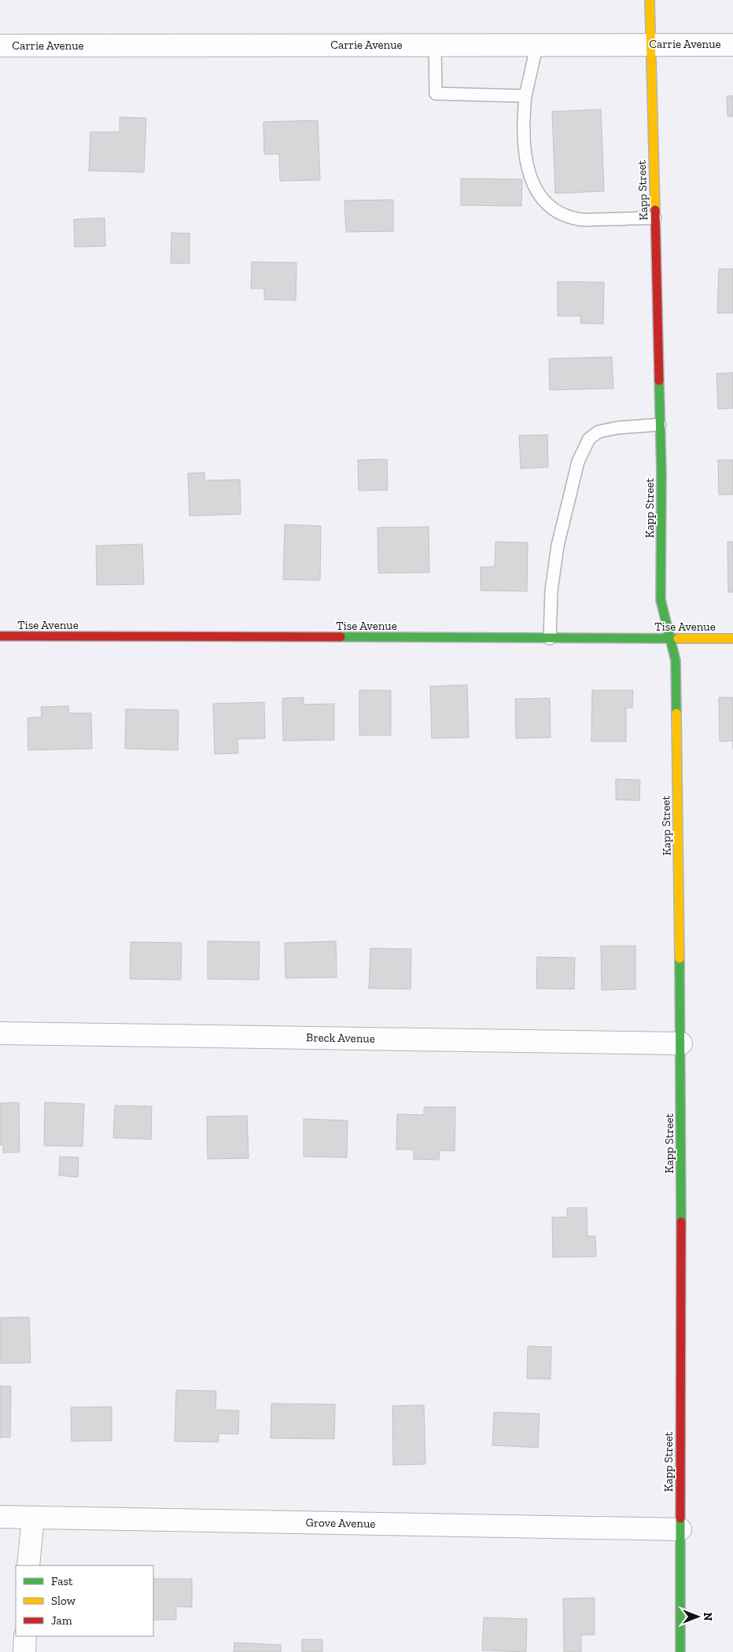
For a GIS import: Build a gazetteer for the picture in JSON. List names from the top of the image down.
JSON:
{
  "streets": {
    "street": [
      "Carrie Avenue",
      "Kapp Street",
      "Tise Avenue",
      "Breck Avenue",
      "Grove Avenue"
    ]
  },
  "crossings": [
    ["Carrie Avenue", "Kapp Street"],
    ["Kapp Street", "Tise Avenue"],
    ["Kapp Street", "Breck Avenue"],
    ["Kapp Street", "Grove Avenue"]
  ],
  "legend": ["Fast", "Slow", "Jam"],
  "north": "right"
}
